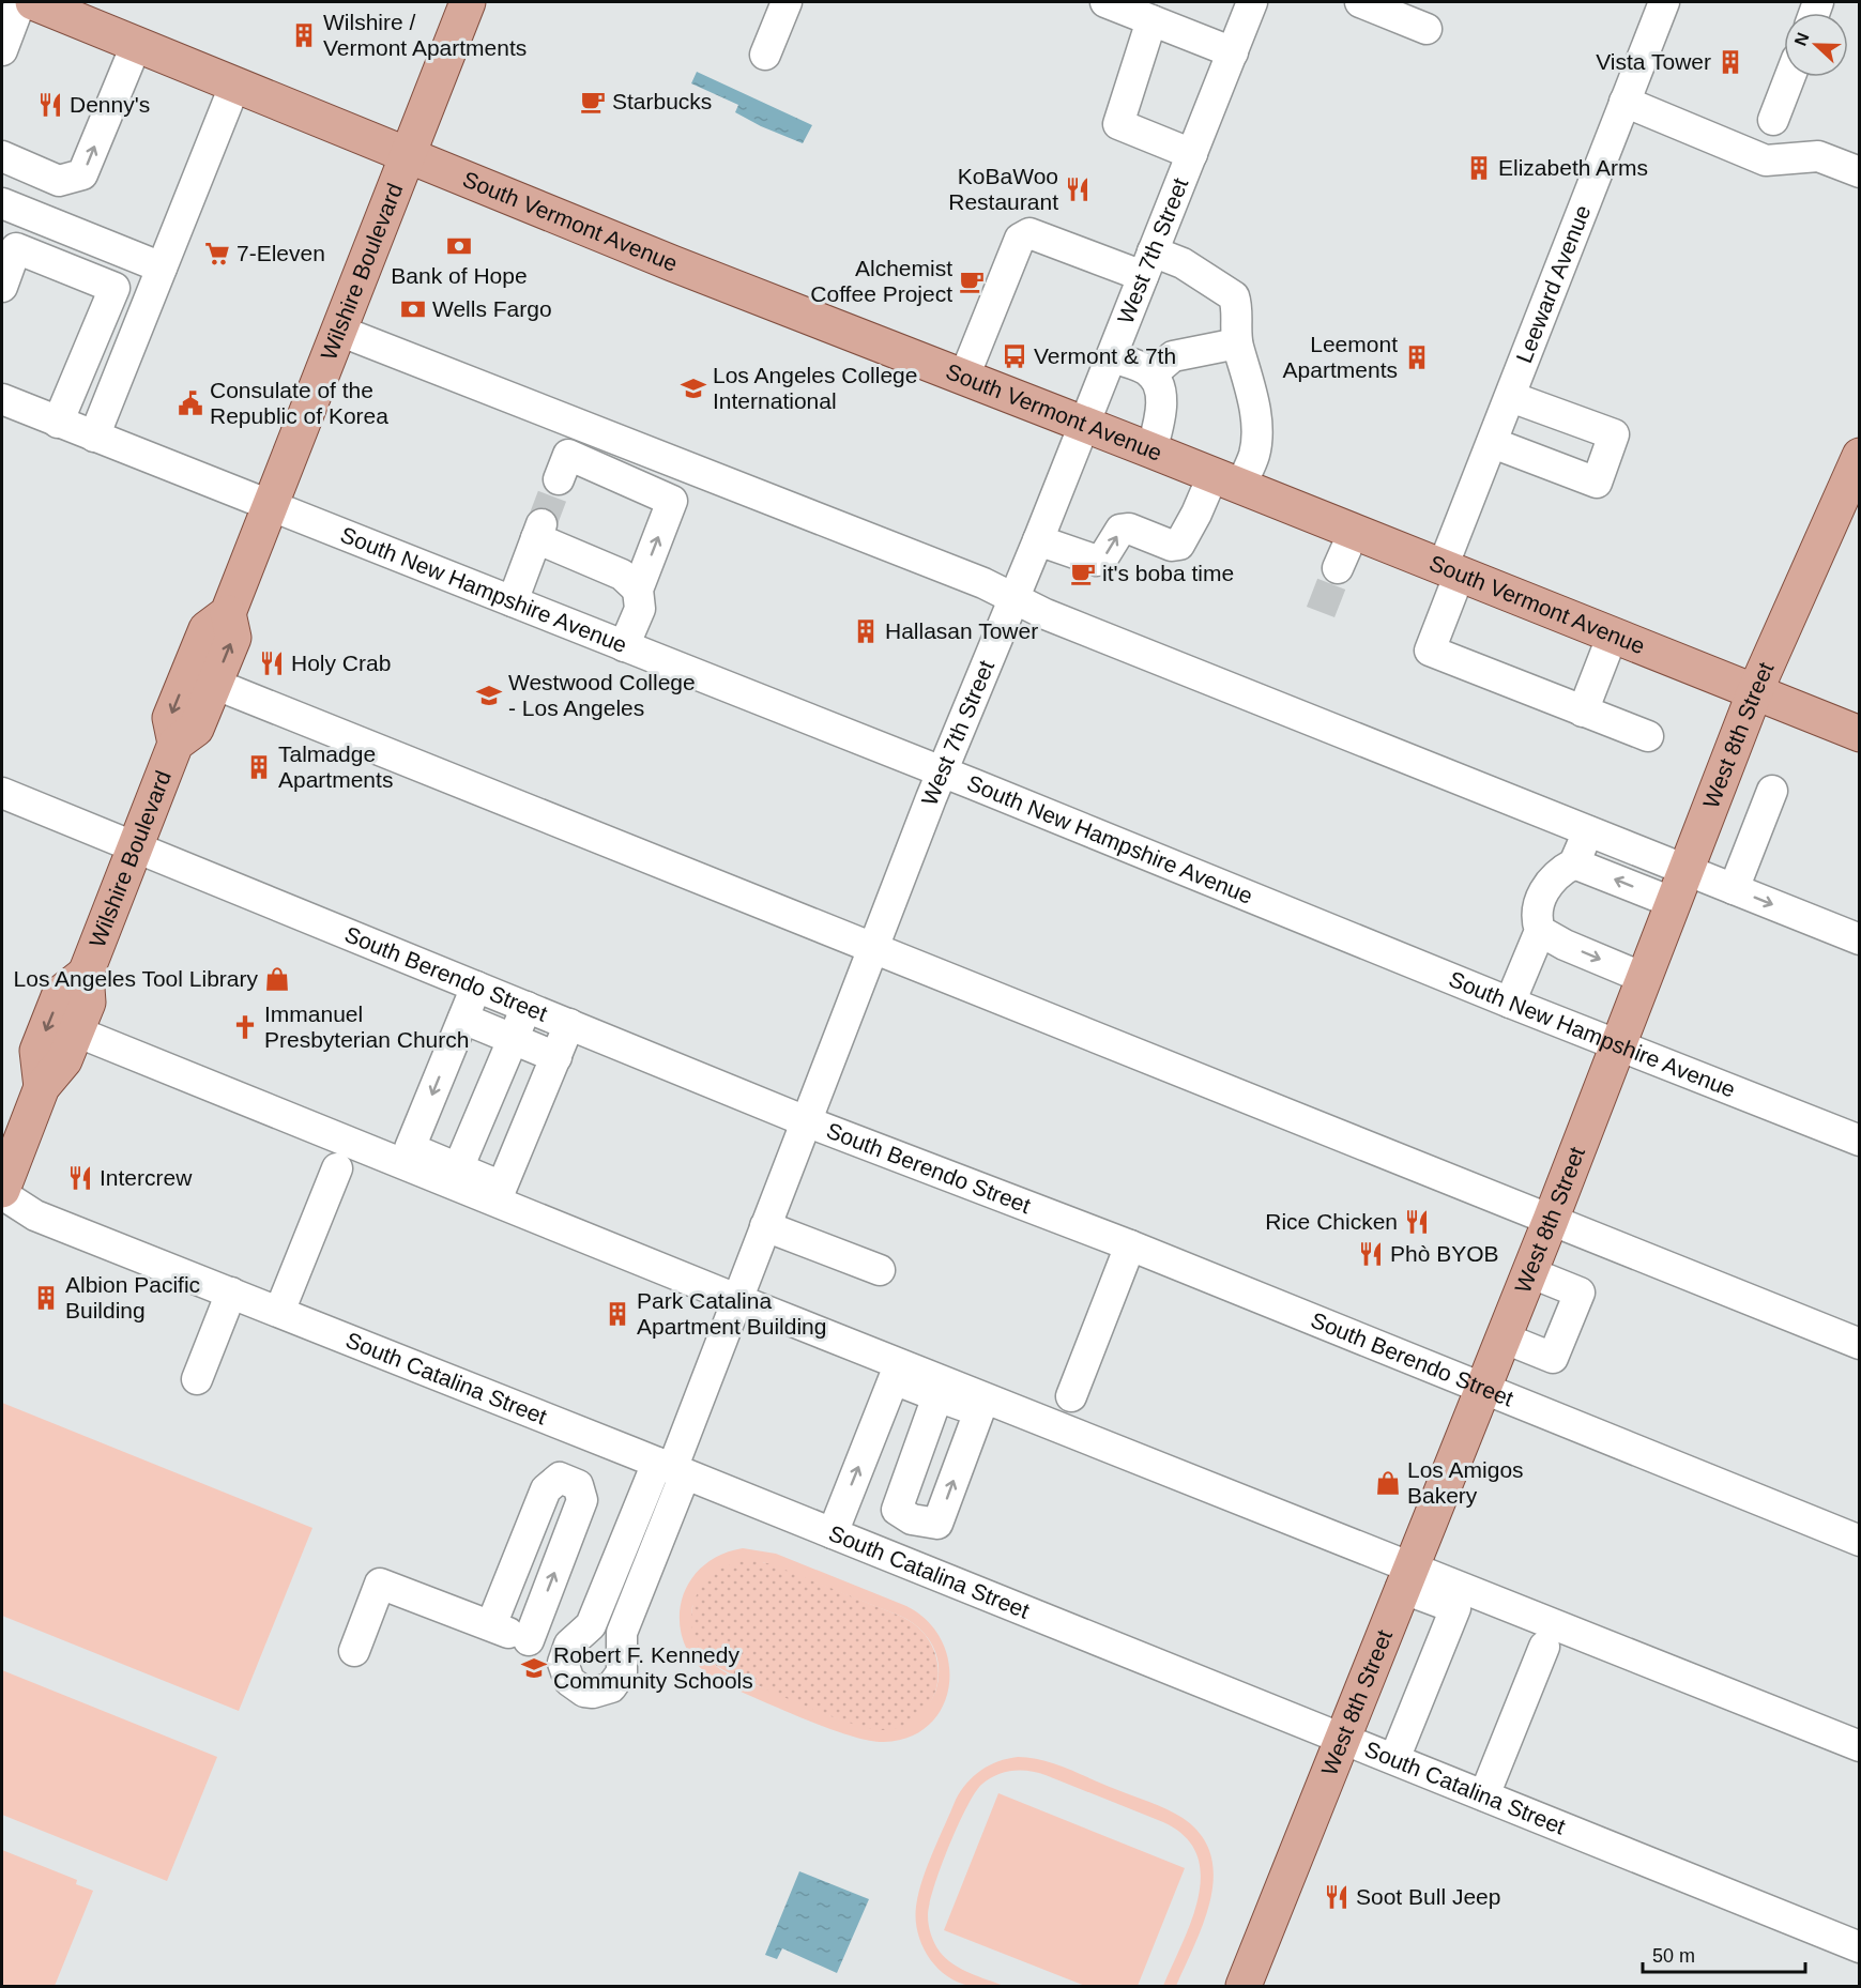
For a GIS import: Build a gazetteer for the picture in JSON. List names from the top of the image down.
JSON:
{
  "streets": {
    "main road": ["South Vermont Avenue", "Wilshire Boulevard", "West 8th Street"],
    "street": [
      "West 7th Street",
      "Leeward Avenue",
      "South New Hampshire Avenue",
      "South Berendo Street",
      "South Catalina Street"
    ]
  },
  "crossings": [
    ["South Vermont Avenue", "West 7th Street"],
    ["South Vermont Avenue", "Wilshire Boulevard"],
    ["South Vermont Avenue", "Leeward Avenue"],
    ["South Vermont Avenue", "West 8th Street"],
    ["West 7th Street", "South New Hampshire Avenue"],
    ["West 7th Street", "South Berendo Street"],
    ["West 7th Street", "South Catalina Street"],
    ["Wilshire Boulevard", "South New Hampshire Avenue"],
    ["Wilshire Boulevard", "South Berendo Street"],
    ["Wilshire Boulevard", "South Catalina Street"],
    ["South New Hampshire Avenue", "West 8th Street"],
    ["West 8th Street", "South Berendo Street"],
    ["West 8th Street", "South Catalina Street"]
  ],
  "places": {
    "building": [
      "Wilshire / Vermont Apartments",
      "Vista Tower",
      "Elizabeth Arms",
      "Leemont Apartments",
      "Hallasan Tower",
      "Talmadge Apartments",
      "Albion Pacific Building",
      "Park Catalina Apartment Building"
    ],
    "cafe": ["Starbucks", "Alchemist Coffee Project", "it's boba time"],
    "restaurant": [
      "Denny's",
      "KoBaWoo Restaurant",
      "Holy Crab",
      "Intercrew",
      "Rice Chicken",
      "Phò BYOB",
      "Soot Bull Jeep"
    ],
    "bank": ["Bank of Hope", "Wells Fargo"],
    "supermarket": ["7-Eleven"],
    "bus stop": ["Vermont & 7th"],
    "school or university": ["Los Angeles College International", "Westwood College - Los Angeles", "Robert F. Kennedy Community Schools"],
    "public building": ["Consulate of the Republic of Korea"],
    "shop": ["Los Angeles Tool Library", "Los Amigos Bakery"],
    "church": ["Immanuel Presbyterian Church"]
  },
  "scale_bar": "50 m",
  "north": "left"
}
